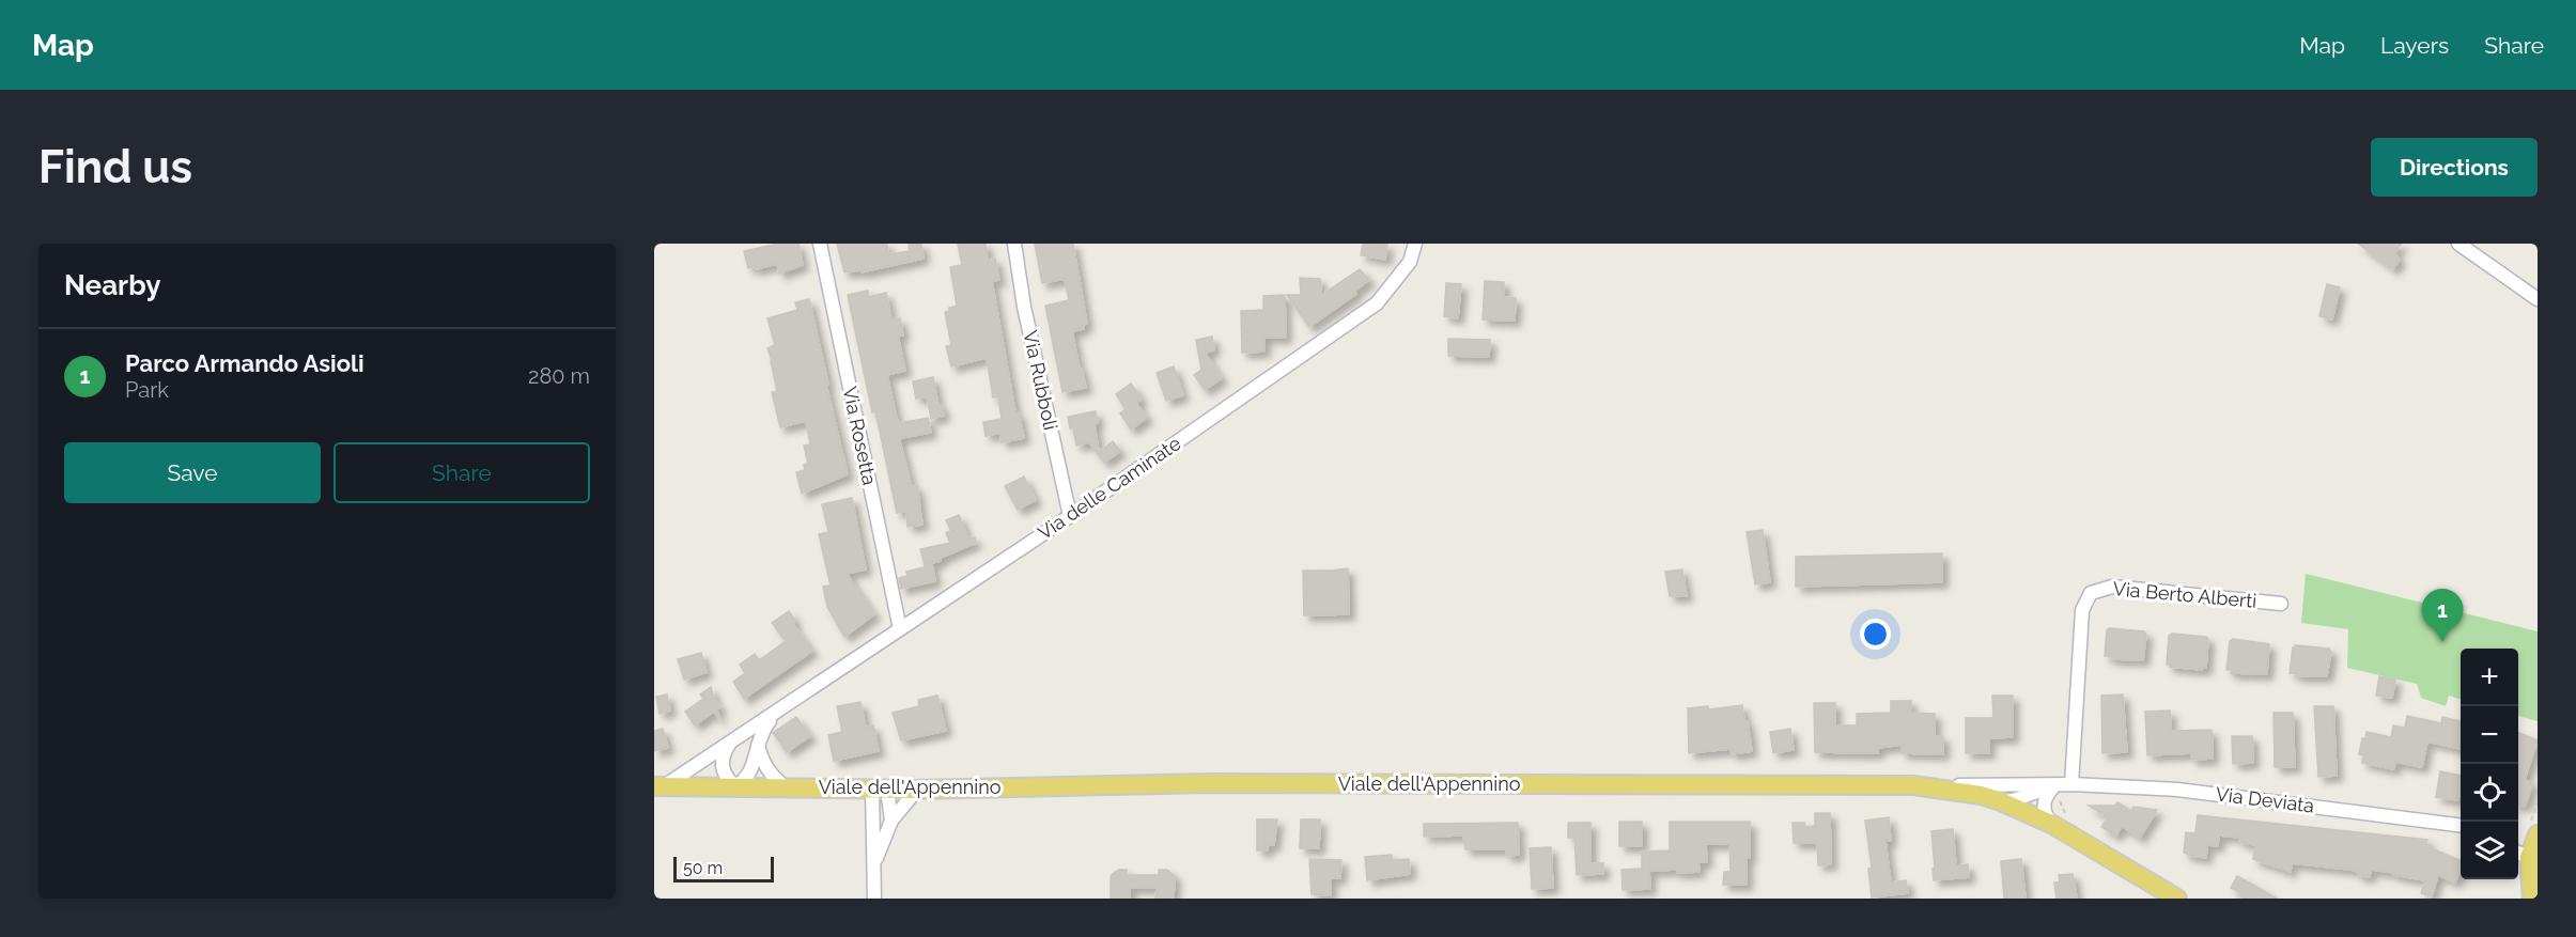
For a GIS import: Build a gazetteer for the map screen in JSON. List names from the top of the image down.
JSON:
{
  "streets": {
    "main road": ["Viale dell'Appennino"],
    "street": [
      "Via Rubboli",
      "Via Rosetta",
      "Via delle Caminate",
      "Via Berto Alberti",
      "Via Deviata"
    ]
  },
  "crossings": [
    ["Via Rubboli", "Via delle Caminate"],
    ["Via Rosetta", "Via delle Caminate"],
    ["Via delle Caminate", "Viale dell'Appennino"],
    ["Via Berto Alberti", "Via Deviata"],
    ["Viale dell'Appennino", "Via Deviata"]
  ],
  "scale_bar": "50 m",
  "page": {
    "header": "Map",
    "nav": ["Map", "Layers", "Share"],
    "buttons": [
      "Directions",
      ["Save", "Share"]
    ],
    "title": "Find us",
    "heading": "Nearby",
    "list": [
      {
        "mark": "1",
        "name": "Parco Armando Asioli",
        "note": "Park",
        "value": "280 m"
      }
    ],
    "pins": "1",
    "map_buttons": ["+", "−"],
    "scale": "50 m"
  }
}
